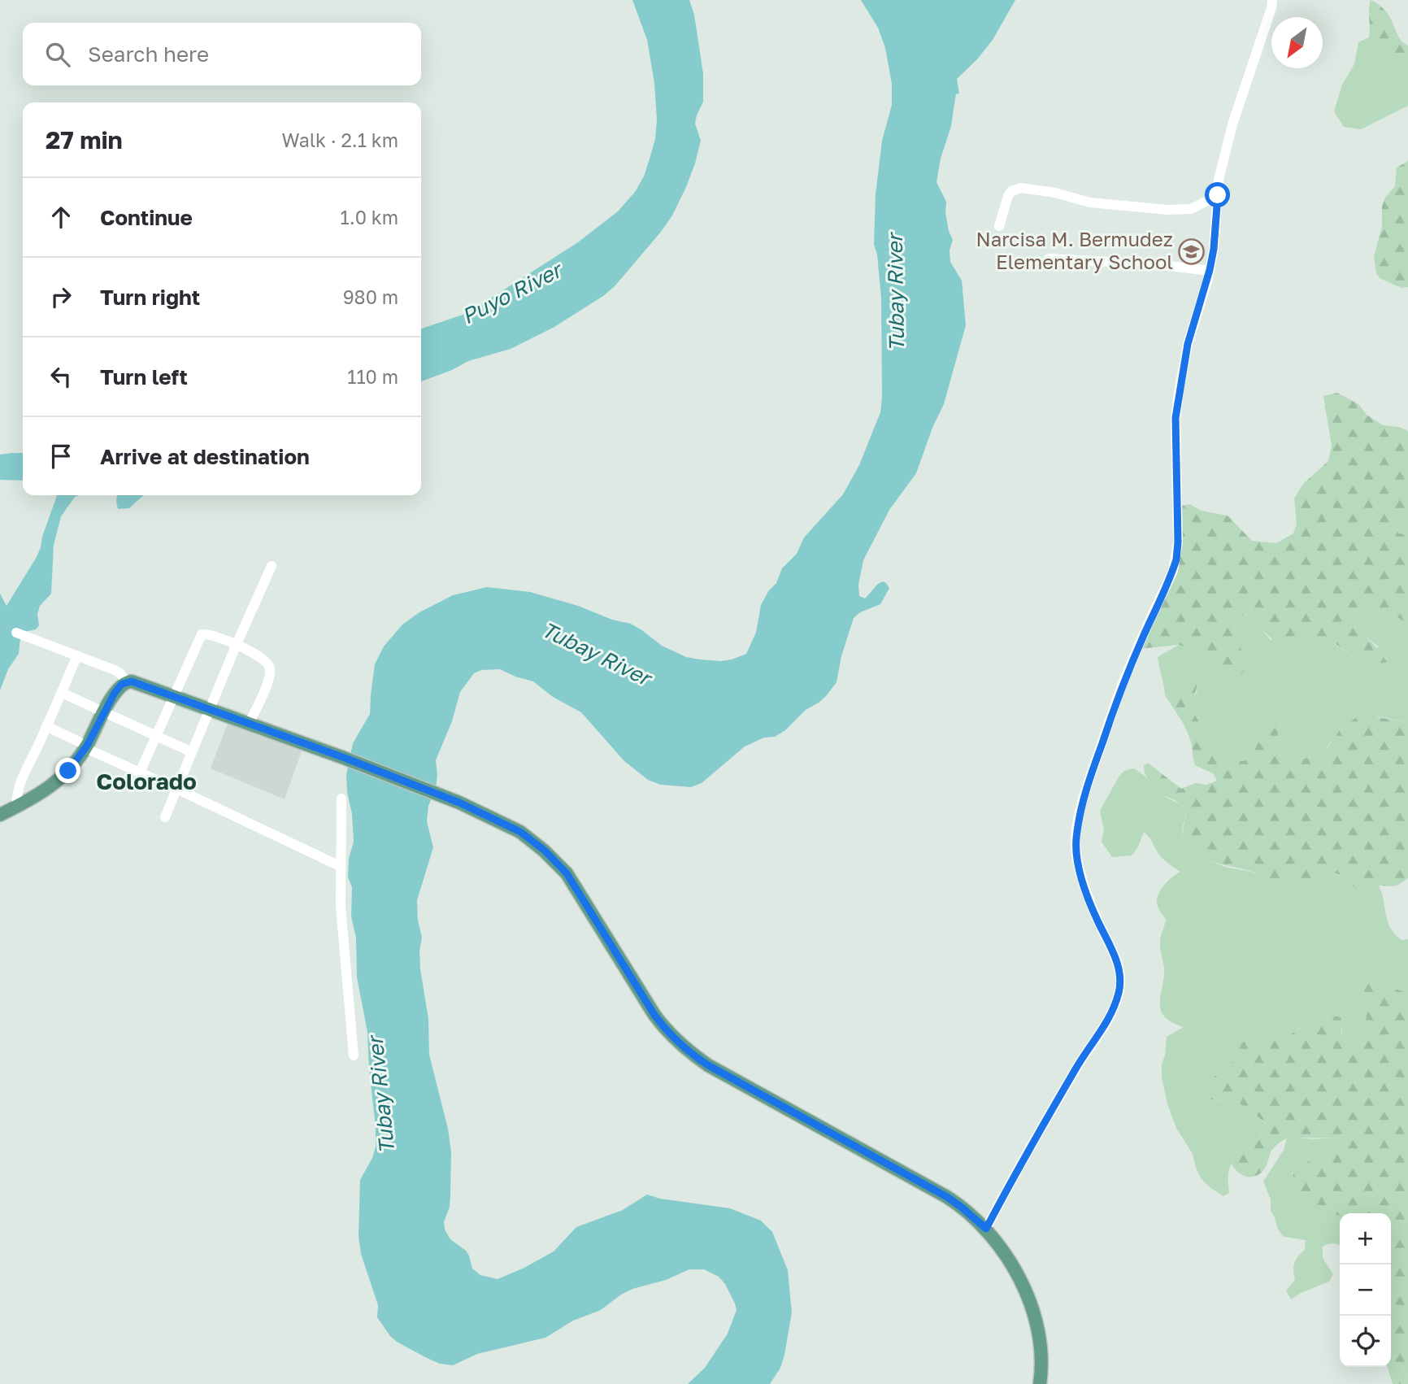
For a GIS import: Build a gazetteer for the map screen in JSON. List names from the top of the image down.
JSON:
{
  "districts": ["Colorado"],
  "water": ["Tubay River", "Puyo River"],
  "places": {
    "school or university": ["Narcisa M. Bermudez Elementary School"]
  },
  "north": "bottom left",
  "page": {
    "search": "Search here",
    "heading": ["27 min", "Walk · 2.1 km"],
    "list": [
      ["Continue", "1.0 km"],
      ["Turn right", "980 m"],
      ["Turn left", "110 m"],
      "Arrive at destination"
    ],
    "map_buttons": ["+", "−"]
  }
}
